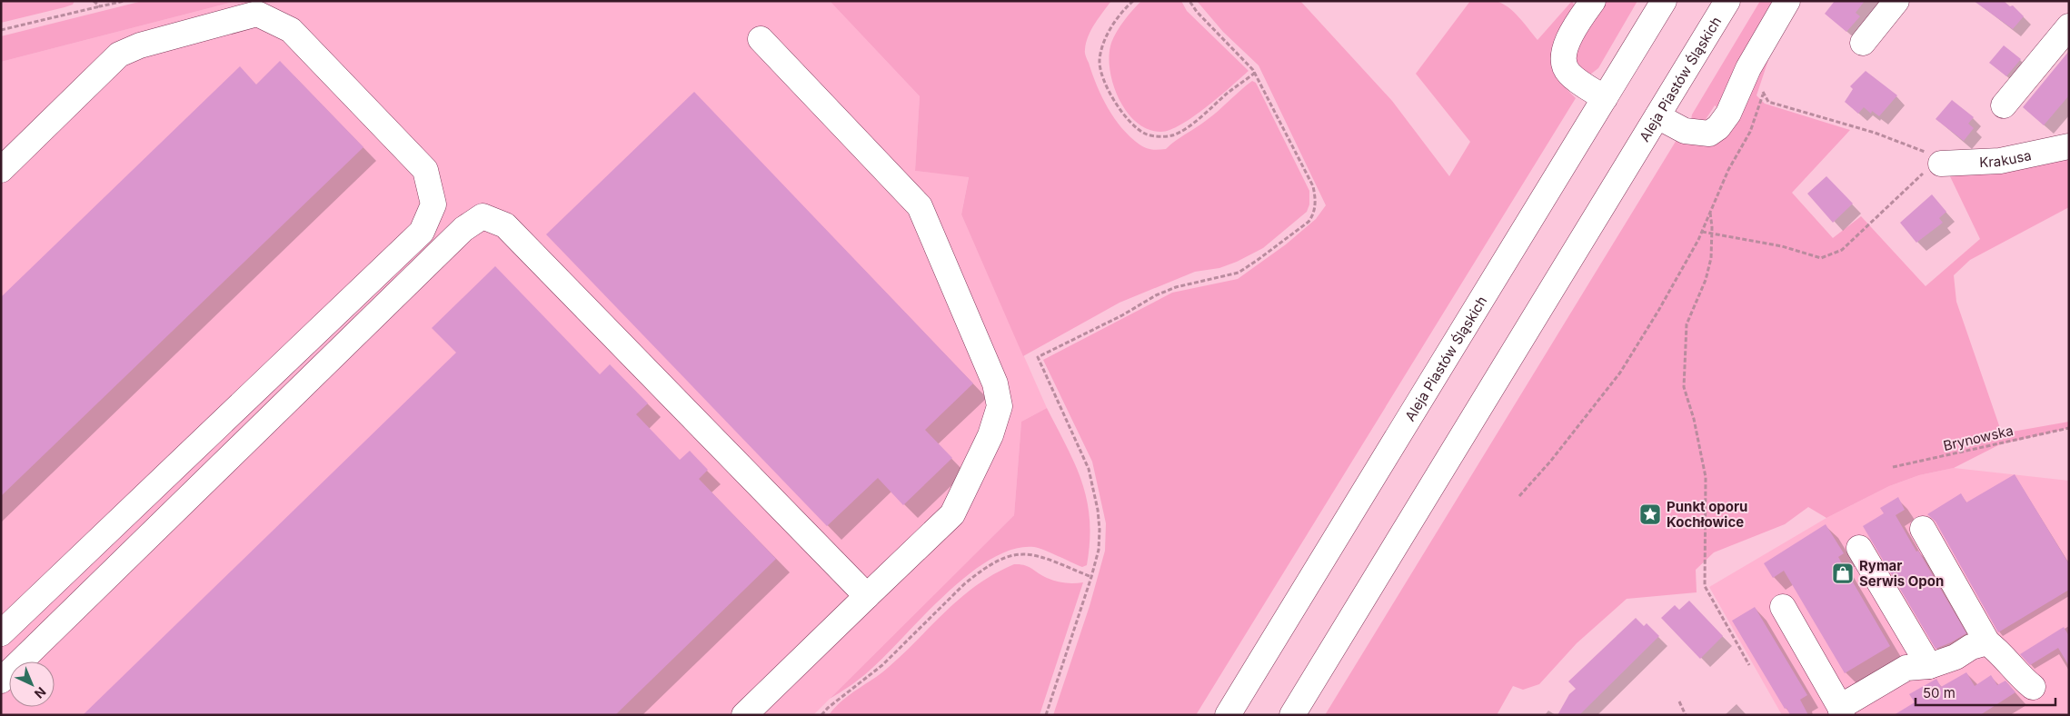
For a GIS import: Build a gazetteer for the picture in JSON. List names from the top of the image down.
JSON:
{
  "streets": {
    "main road": ["Aleja Piastów Śląskich", "Krakusa"],
    "path": ["Brynowska"]
  },
  "places": {
    "place": ["Punkt oporu Kochłowice"],
    "shop": ["Rymar Serwis Opon"]
  },
  "scale_bar": "50 m",
  "north": "bottom right"
}
